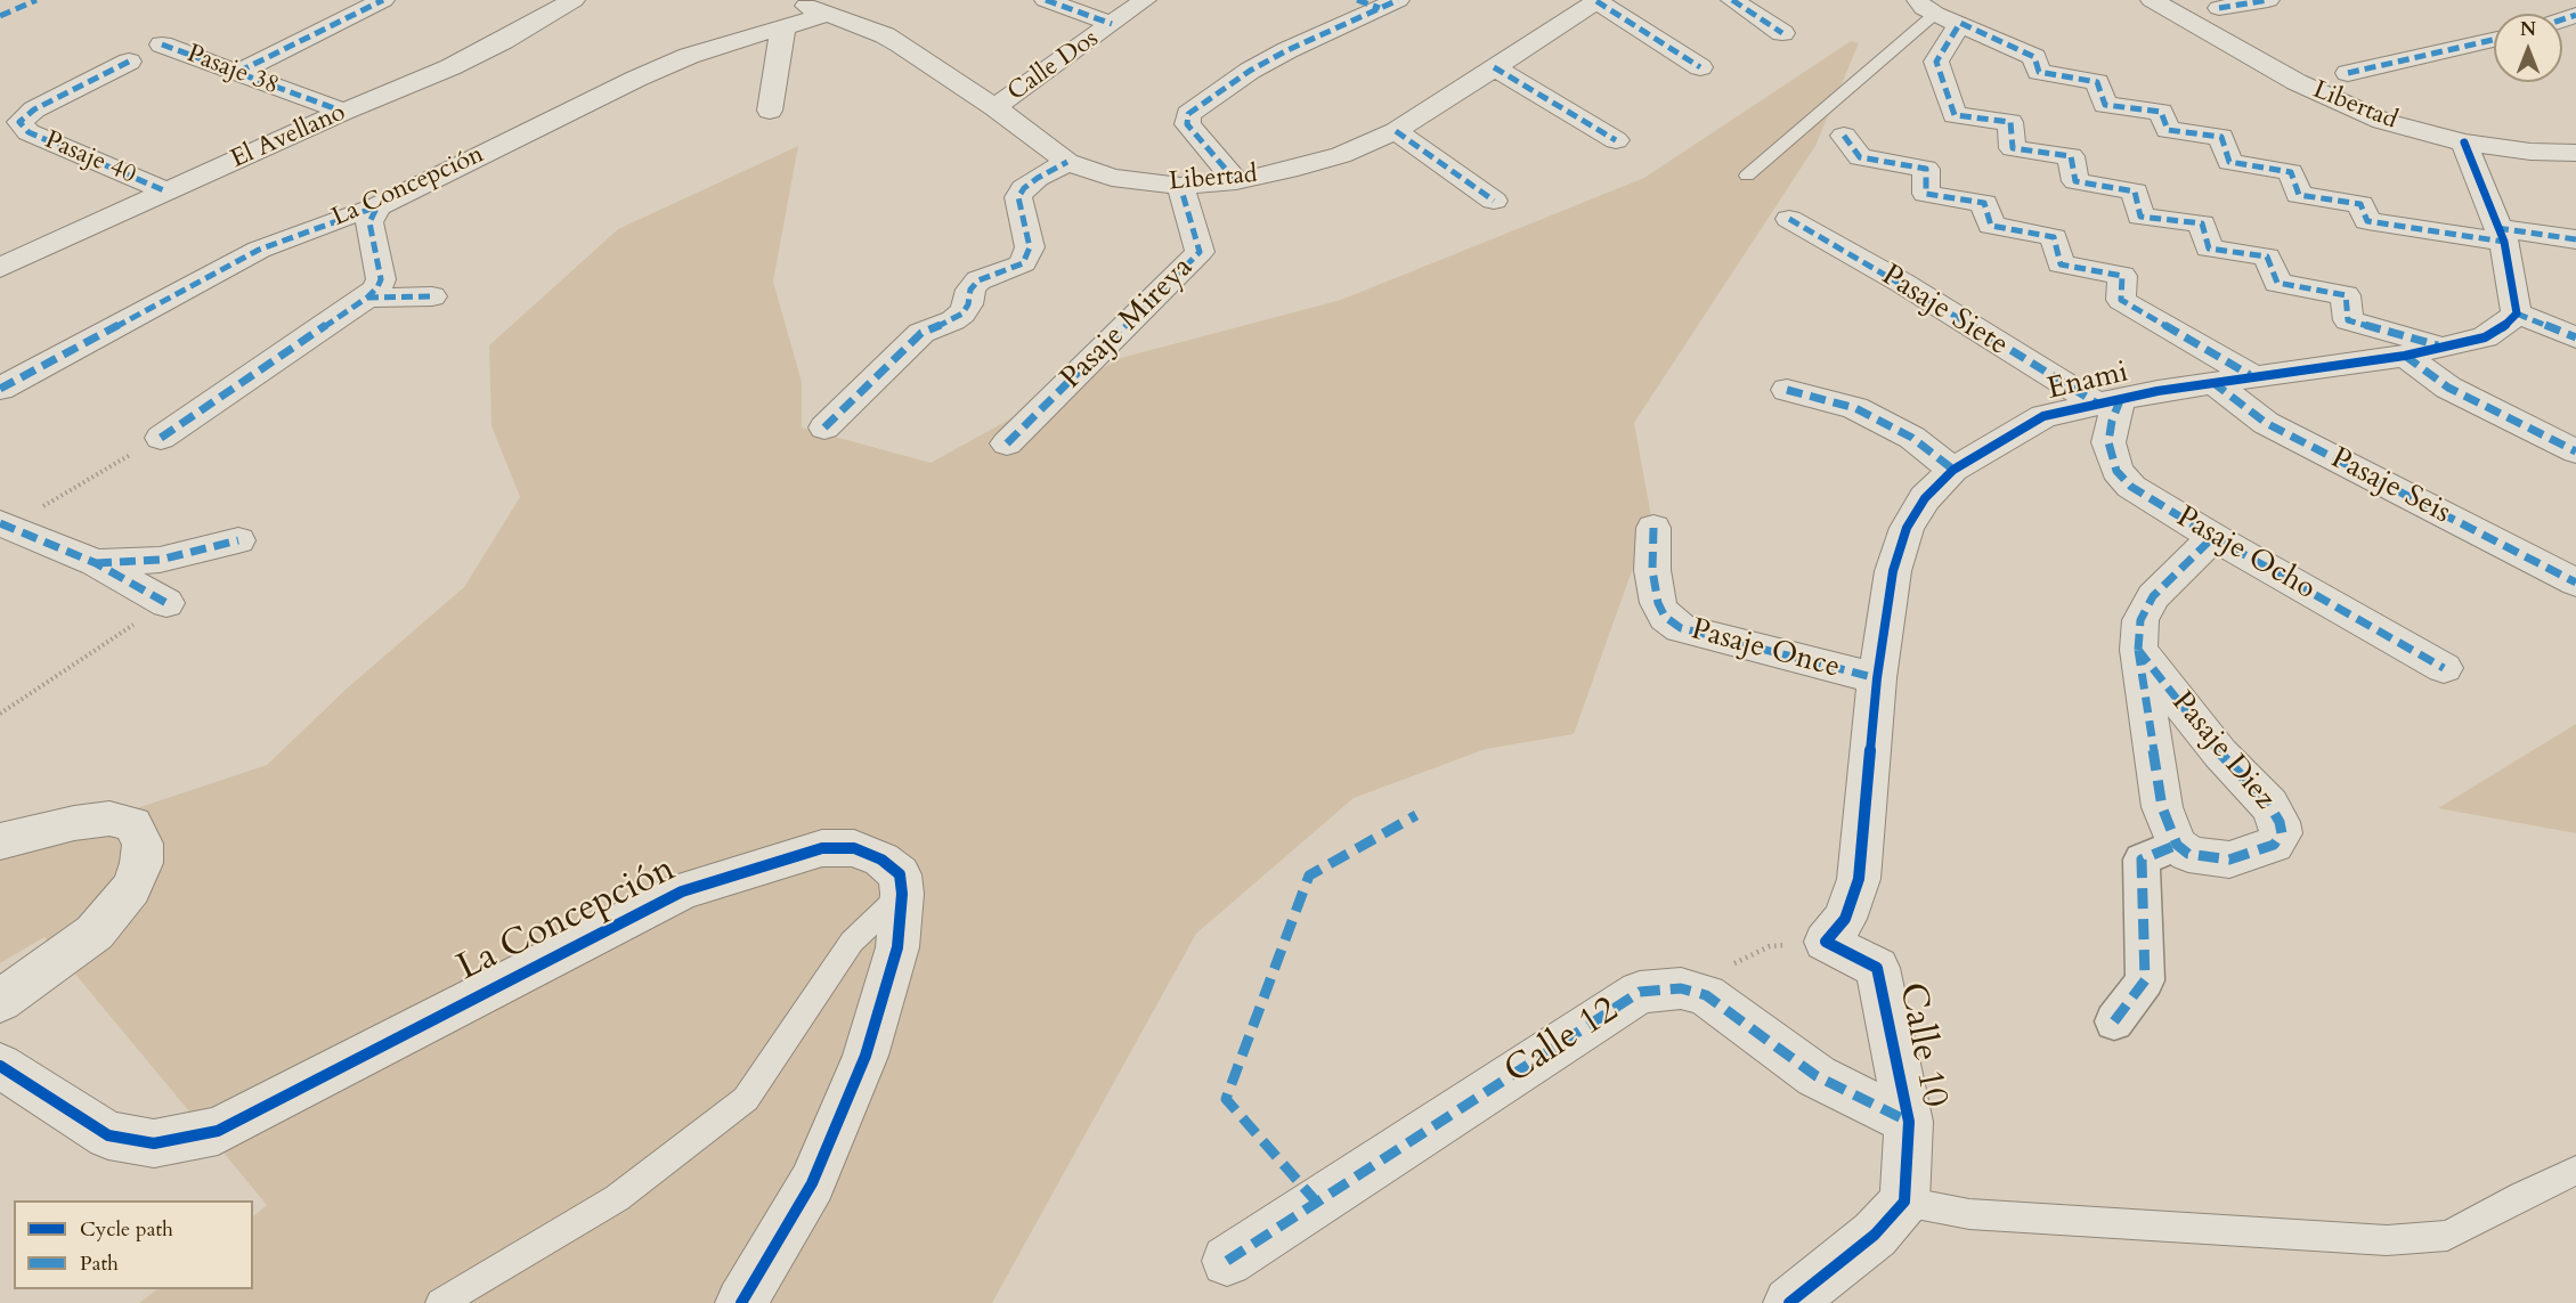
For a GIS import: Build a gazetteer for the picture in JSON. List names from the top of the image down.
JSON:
{
  "streets": {
    "street": [
      "Calle Dos",
      "Pasaje 38",
      "Libertad",
      "El Avellano",
      "Pasaje 40",
      "La Concepción",
      "Pasaje Siete",
      "Pasaje Mireya",
      "Enami",
      "Pasaje Seis",
      "Pasaje Ocho",
      "Pasaje Once",
      "Pasaje Diez",
      "Calle 12",
      "Calle 10"
    ]
  },
  "crossings": [
    ["Calle Dos", "Libertad"],
    ["Pasaje 38", "El Avellano"],
    ["Libertad", "La Concepción"],
    ["Libertad", "Pasaje Mireya"],
    ["El Avellano", "Pasaje 40"],
    ["Pasaje Siete", "Enami"],
    ["Pasaje Siete", "Pasaje Ocho"],
    ["Enami", "Pasaje Seis"],
    ["Enami", "Pasaje Ocho"],
    ["Enami", "Pasaje Once"],
    ["Enami", "Calle 10"],
    ["Pasaje Ocho", "Pasaje Diez"],
    ["Calle 12", "Calle 10"]
  ],
  "legend": ["Cycle path", "Path"],
  "north": "top"
}
